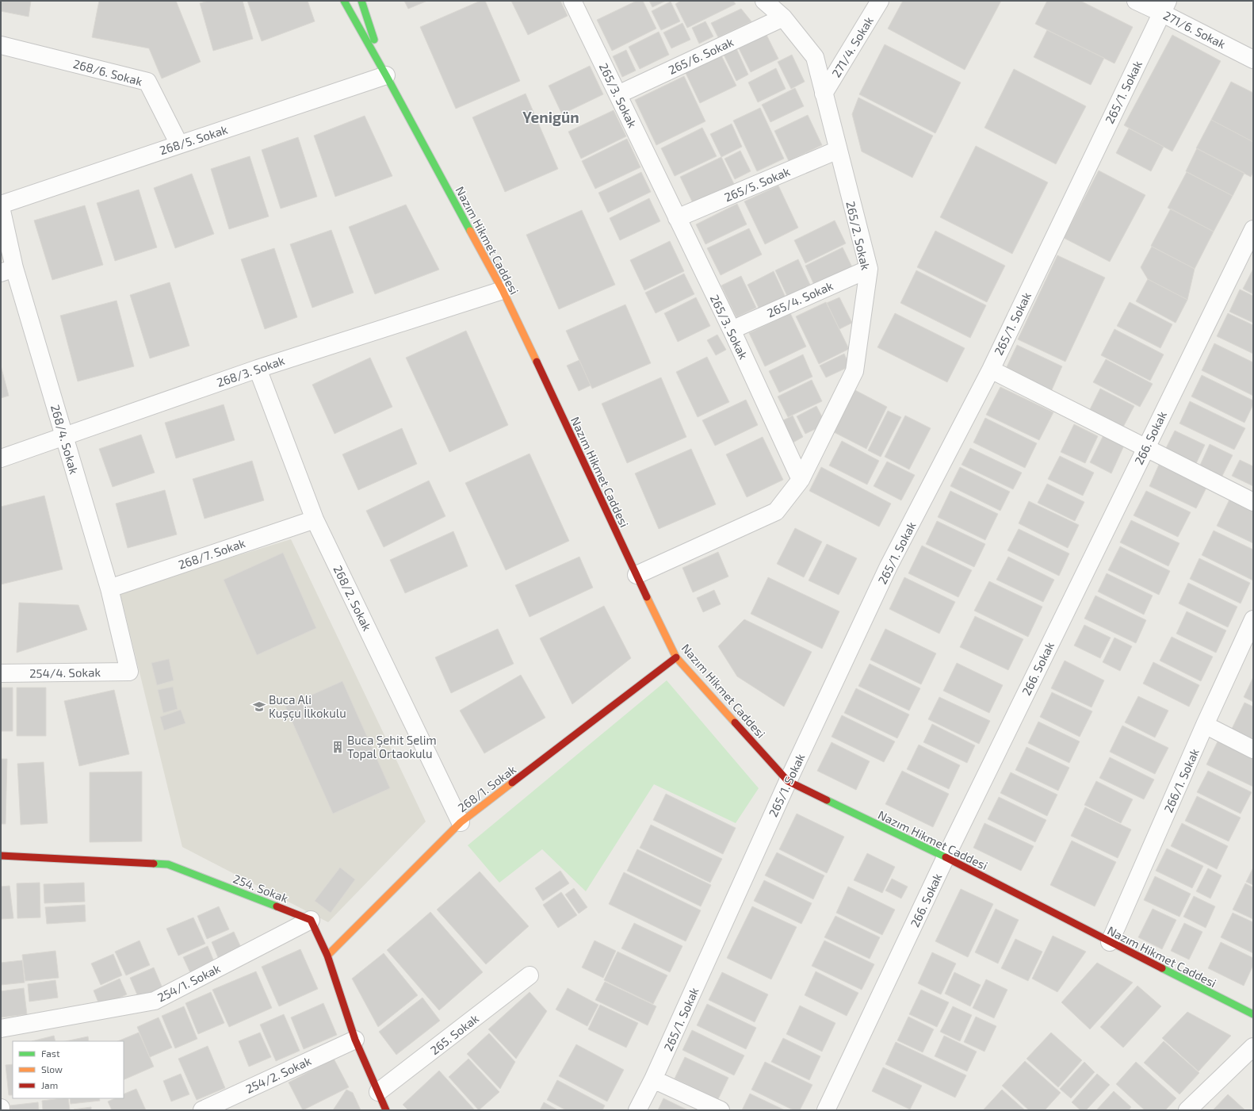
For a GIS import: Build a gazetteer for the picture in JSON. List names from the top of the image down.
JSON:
{
  "streets": {
    "main road": ["Nazım Hikmet Caddesi", "268/1. Sokak", "254. Sokak"],
    "street": [
      "271/6. Sokak",
      "271/4. Sokak",
      "265/6. Sokak",
      "268/6. Sokak",
      "265/1. Sokak",
      "265/3. Sokak",
      "268/5. Sokak",
      "265/5. Sokak",
      "265/2. Sokak",
      "265/4. Sokak",
      "268/3. Sokak",
      "266. Sokak",
      "268/4. Sokak",
      "268/7. Sokak",
      "268/2. Sokak",
      "254/4. Sokak",
      "266/1. Sokak",
      "254/1. Sokak",
      "265. Sokak",
      "254/2. Sokak"
    ]
  },
  "crossings": [
    ["271/6. Sokak", "265/1. Sokak"],
    ["271/4. Sokak", "265/2. Sokak"],
    ["265/6. Sokak", "265/3. Sokak"],
    ["265/6. Sokak", "265/2. Sokak"],
    ["268/6. Sokak", "268/5. Sokak"],
    ["265/1. Sokak", "Nazım Hikmet Caddesi"],
    ["265/3. Sokak", "265/5. Sokak"],
    ["265/3. Sokak", "265/2. Sokak"],
    ["265/3. Sokak", "265/4. Sokak"],
    ["268/5. Sokak", "Nazım Hikmet Caddesi"],
    ["268/5. Sokak", "268/4. Sokak"],
    ["265/5. Sokak", "265/2. Sokak"],
    ["265/2. Sokak", "265/4. Sokak"],
    ["Nazım Hikmet Caddesi", "268/3. Sokak"],
    ["Nazım Hikmet Caddesi", "266. Sokak"],
    ["Nazım Hikmet Caddesi", "266/1. Sokak"],
    ["Nazım Hikmet Caddesi", "268/1. Sokak"],
    ["268/3. Sokak", "268/4. Sokak"],
    ["268/3. Sokak", "268/2. Sokak"],
    ["268/4. Sokak", "268/7. Sokak"],
    ["268/4. Sokak", "254/4. Sokak"],
    ["268/7. Sokak", "268/2. Sokak"],
    ["268/2. Sokak", "268/1. Sokak"],
    ["254. Sokak", "254/1. Sokak"]
  ],
  "districts": ["Yenigün"],
  "places": {
    "school or university": ["Buca Ali Kuşçu İlkokulu"],
    "building": ["Buca Şehit Selim Topal Ortaokulu"]
  },
  "legend": ["Fast", "Slow", "Jam"]
}
